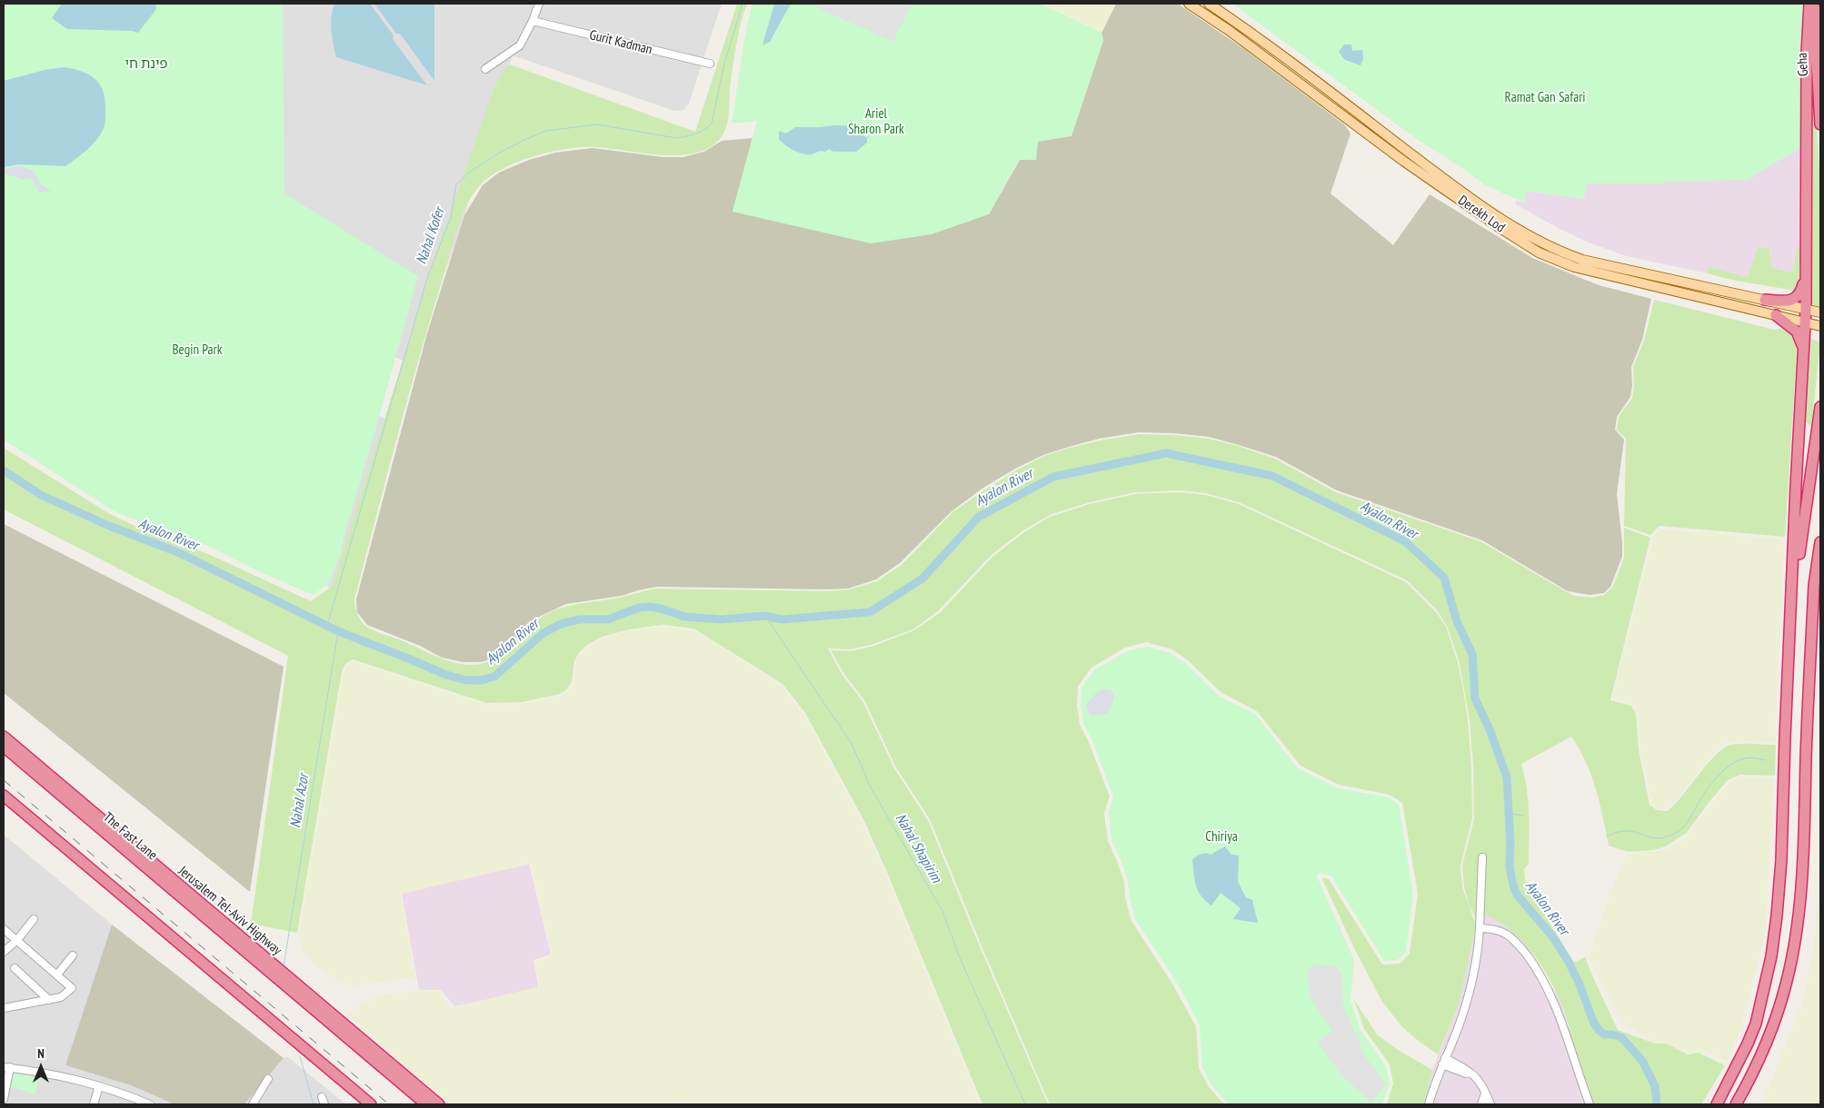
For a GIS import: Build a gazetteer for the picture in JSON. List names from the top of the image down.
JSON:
{
  "streets": {
    "highway": ["Geha", "The Fast Lane", "Jerusalem Tel-Aviv Highway"],
    "main road": ["Derekh Lod"],
    "street": ["Gurit Kadman"]
  },
  "water": [
    "Nahal Kofer",
    "Ayalon River",
    "Nahal Azor",
    "Nahal Shapirim"
  ],
  "parks": [
    "פינת חי",
    "Ramat Gan Safari",
    "Ariel Sharon Park",
    "Begin Park",
    "Chiriya"
  ],
  "north": "top"
}
